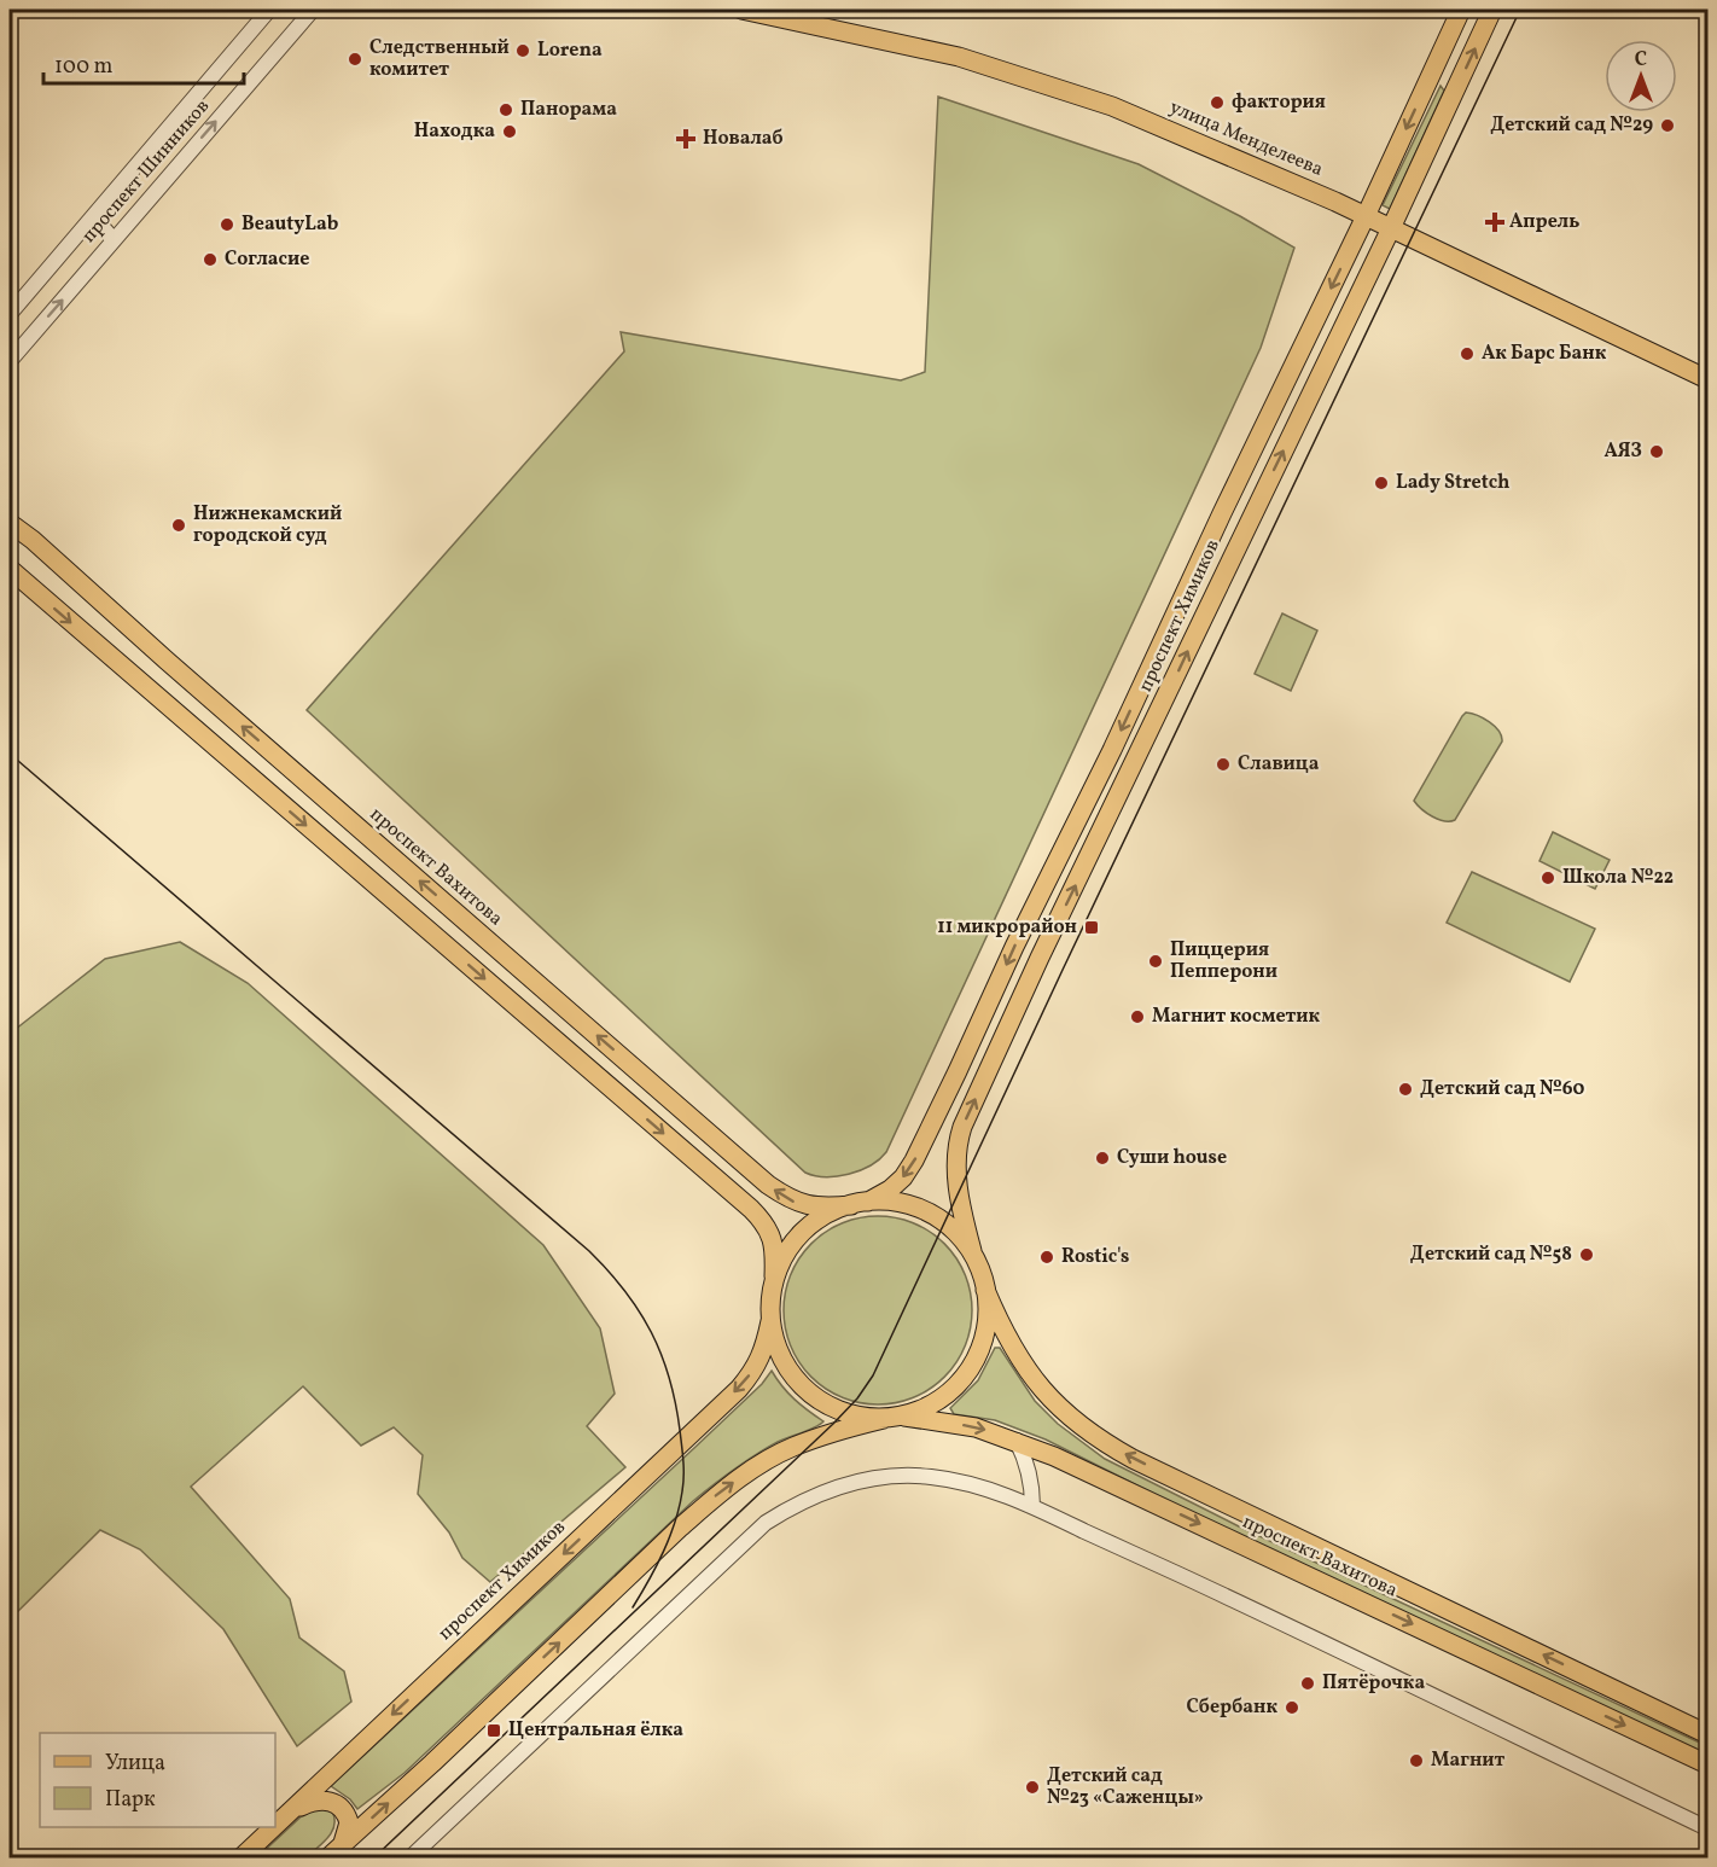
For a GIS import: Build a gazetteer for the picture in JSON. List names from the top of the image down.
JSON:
{
  "streets": {
    "main road": ["улица Менделеева", "проспект Химиков", "проспект Вахитова"],
    "street": ["проспект Шинников"]
  },
  "crossings": [
    ["улица Менделеева", "проспект Химиков"],
    ["проспект Химиков", "проспект Вахитова"]
  ],
  "places": {
    "other": [
      "Lorena",
      "Следственный комитет",
      "фактория",
      "Панорама",
      "Детский сад №29",
      "Находка",
      "BeautyLab",
      "Согласие",
      "Ак Барс Банк",
      "АЯЗ",
      "Lady Stretch",
      "Нижнекамский городской суд",
      "Славица",
      "Школа №22",
      "Пиццерия Пепперони",
      "Магнит косметик",
      "Детский сад №60",
      "Суши house",
      "Детский сад №58",
      "Rostic's",
      "Пятёрочка",
      "Сбербанк",
      "Магнит",
      "Детский сад №23 «Саженцы»"
    ],
    "health": ["Новалаб", "Апрель"],
    "transit": ["11 микрорайон", "Центральная ёлка"]
  },
  "legend": ["Улица", "Парк"],
  "scale_bar": "100 m",
  "north": "top"
}
